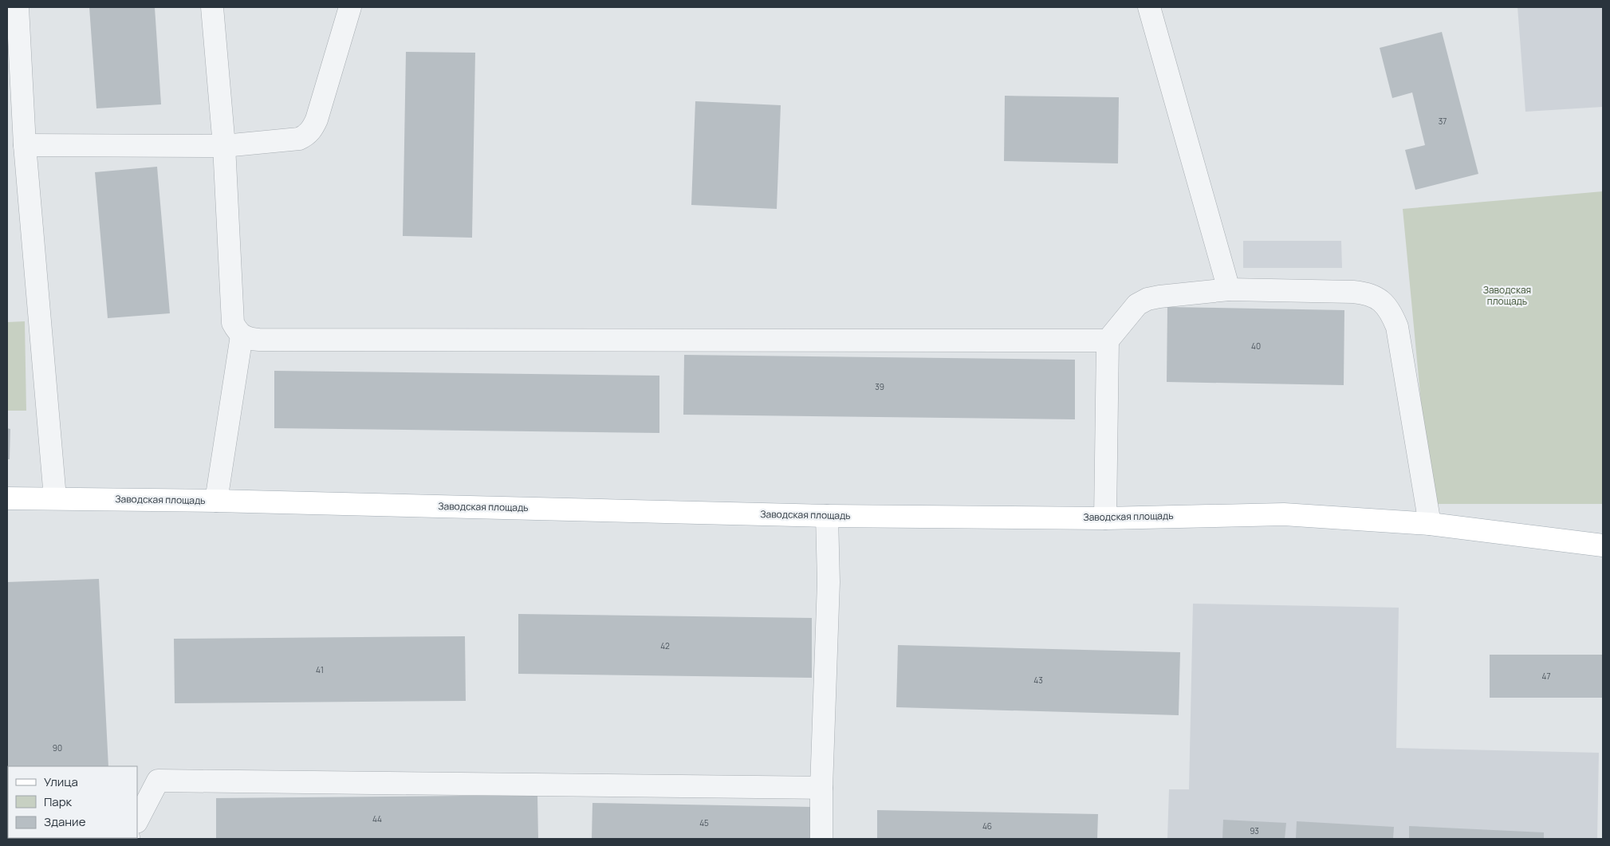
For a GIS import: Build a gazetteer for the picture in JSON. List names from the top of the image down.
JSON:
{
  "streets": {
    "main road": ["Заводская площадь"]
  },
  "parks": ["Заводская площадь"],
  "house_numbers": [
    "37",
    "40",
    "39",
    "42",
    "41",
    "47",
    "43",
    "90",
    "44",
    "45",
    "46",
    "93"
  ],
  "legend": ["Улица", "Парк", "Здание"]
}
